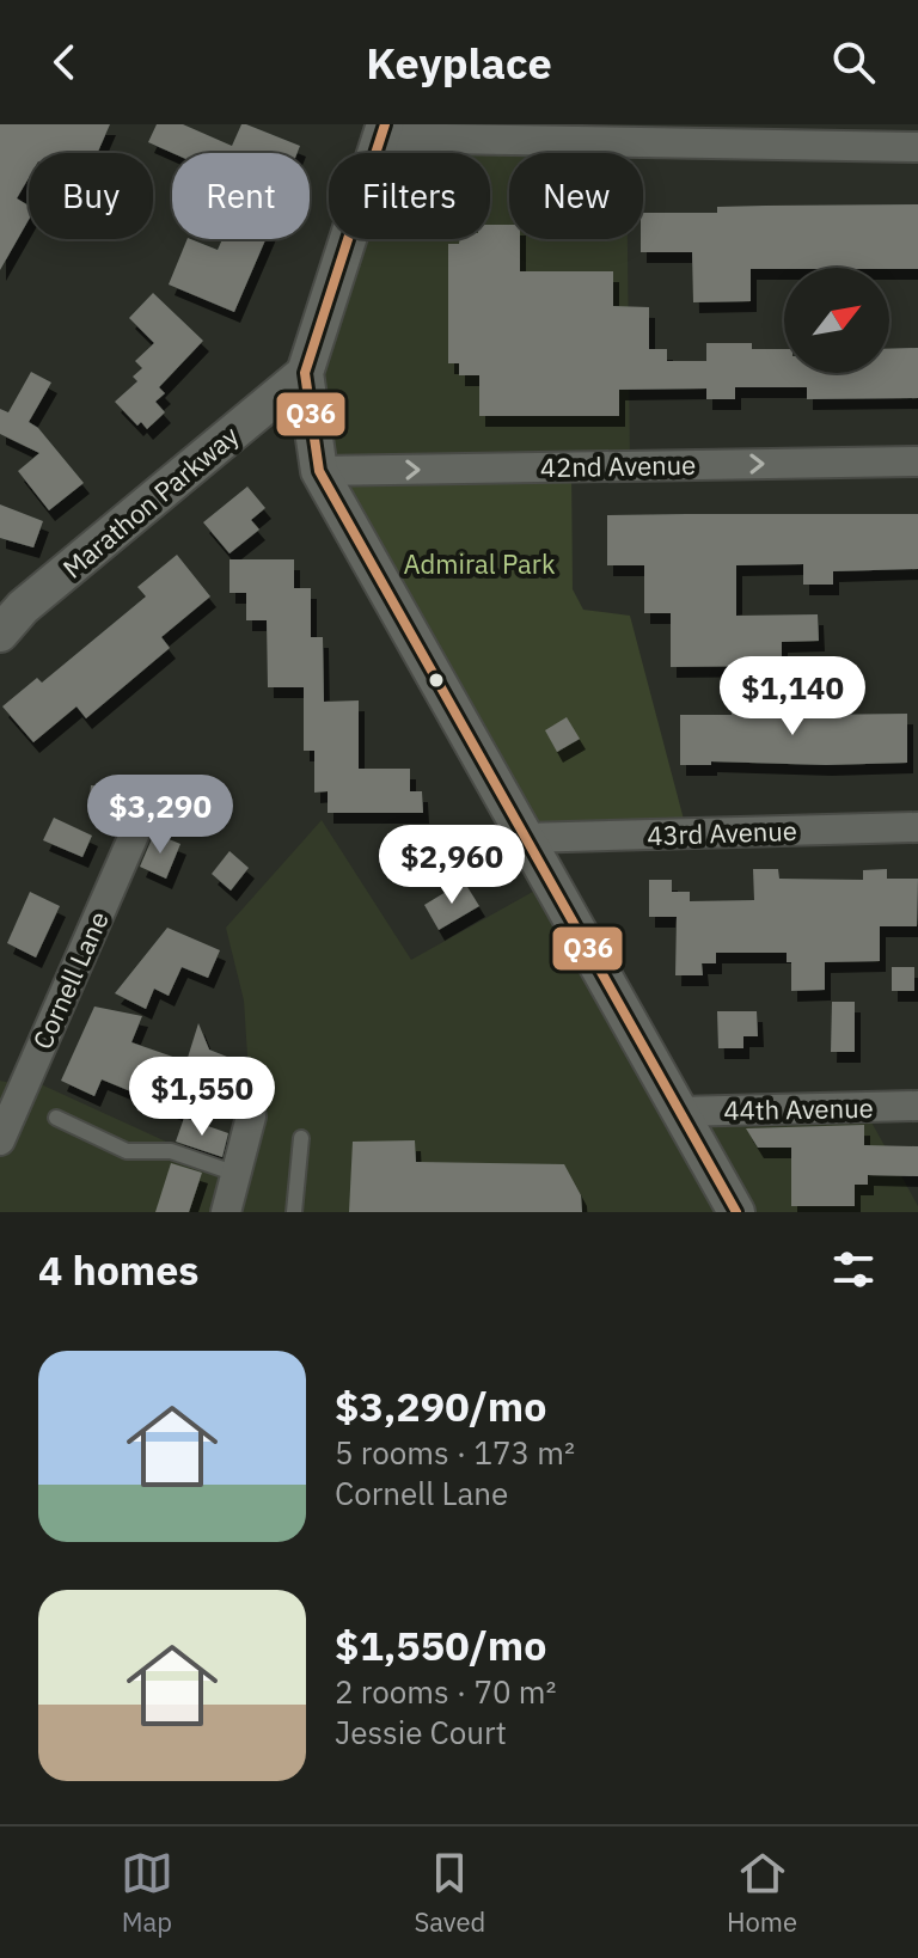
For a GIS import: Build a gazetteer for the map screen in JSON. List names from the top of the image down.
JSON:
{
  "streets": {
    "street": [
      "42nd Avenue",
      "Marathon Parkway",
      "43rd Avenue",
      "Cornell Lane",
      "44th Avenue"
    ]
  },
  "one_way": ["42nd Avenue"],
  "parks": ["Admiral Park"],
  "lines": ["transit line Q36"],
  "north": "top right",
  "page": {
    "header": "Keyplace",
    "chip": [
      "Buy",
      "Rent",
      "Filters",
      "New"
    ],
    "price": [
      "$1,140",
      "$3,290",
      "$2,960",
      "$1,550"
    ],
    "heading": "4 homes",
    "list": [
      {
        "name": "$3,290/mo",
        "note": "5 rooms · 173 m² · Cornell Lane"
      },
      {
        "name": "$1,550/mo",
        "note": "2 rooms · 70 m² · Jessie Court"
      }
    ],
    "tabs": ["Map", "Saved", "Home"]
  }
}
